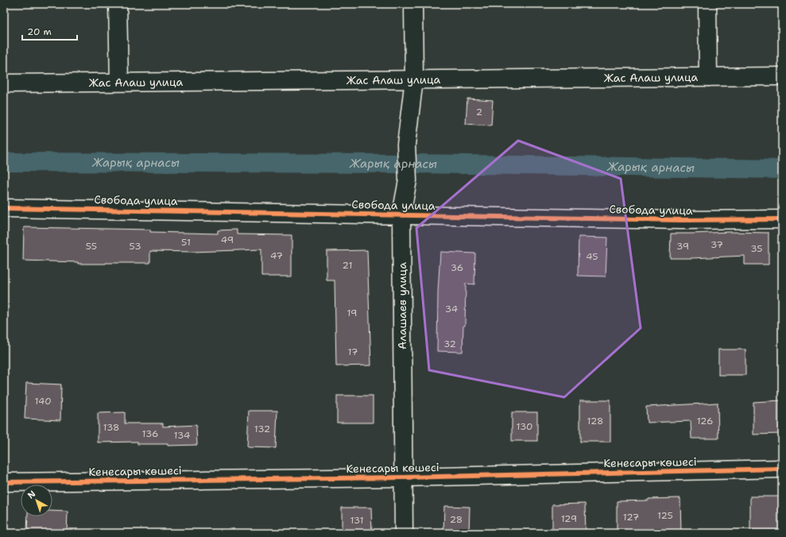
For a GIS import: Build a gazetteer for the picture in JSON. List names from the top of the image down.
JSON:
{
  "streets": {
    "street": [
      "Жас Алаш улица",
      "Свобода улица",
      "Алашаев улица",
      "Кенесары көшесі"
    ]
  },
  "crossings": [
    ["Жас Алаш улица", "Алашаев улица"],
    ["Свобода улица", "Алашаев улица"],
    ["Алашаев улица", "Кенесары көшесі"]
  ],
  "water": ["Жарық арнасы"],
  "house_numbers": [
    "2",
    "49",
    "51",
    "37",
    "55",
    "53",
    "39",
    "35",
    "47",
    "45",
    "21",
    "36",
    "34",
    "19",
    "32",
    "17",
    "140",
    "128",
    "126",
    "130",
    "138",
    "132",
    "136",
    "134",
    "125",
    "127",
    "129",
    "28",
    "131"
  ],
  "scale_bar": "20 m",
  "north": "top left"
}
